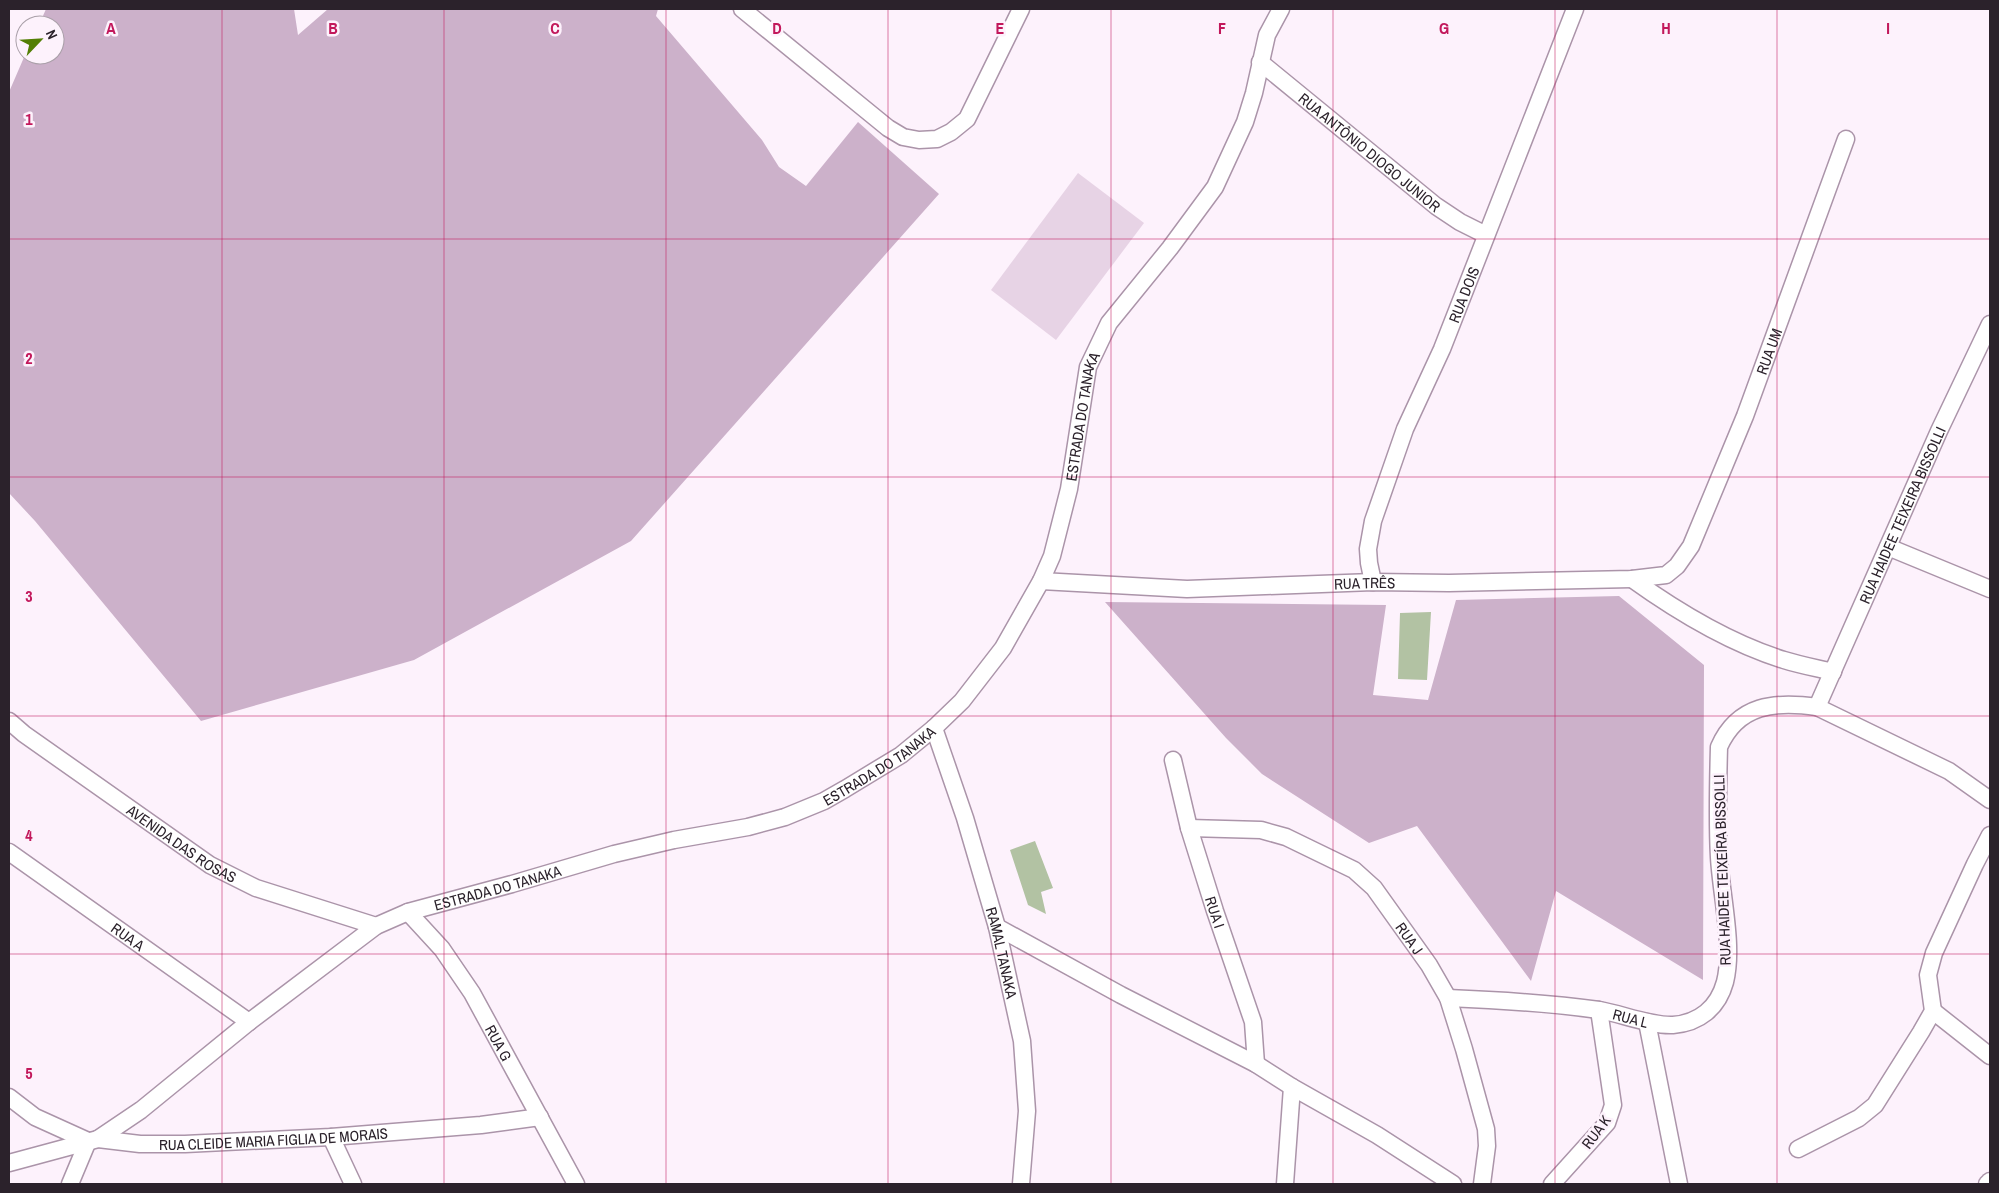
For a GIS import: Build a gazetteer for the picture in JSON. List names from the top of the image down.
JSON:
{
  "streets": {
    "street": [
      "RUA ANTÔNIO DIOGO JUNIOR",
      "RUA DOIS",
      "RUA UM",
      "ESTRADA DO TANAKA",
      "RUA HAIDEE TEIXEIRA BISSOLLI",
      "RUA TRÊS",
      "AVENIDA DAS ROSAS",
      "RUA HAIDEE TEIXEÍRA BISSOLLI",
      "RUA I",
      "RUA A",
      "RUA J",
      "RAMAL TANAKA",
      "RUA L",
      "RUA G",
      "RUA K",
      "RUA CLEIDE MARIA FIGLIA DE MORAIS"
    ]
  },
  "crossings": [
    ["RUA ANTÔNIO DIOGO JUNIOR", "RUA DOIS"],
    ["RUA ANTÔNIO DIOGO JUNIOR", "ESTRADA DO TANAKA"],
    ["RUA DOIS", "RUA TRÊS"],
    ["RUA UM", "RUA TRÊS"],
    ["ESTRADA DO TANAKA", "RUA TRÊS"],
    ["ESTRADA DO TANAKA", "AVENIDA DAS ROSAS"],
    ["ESTRADA DO TANAKA", "RUA A"],
    ["ESTRADA DO TANAKA", "RAMAL TANAKA"],
    ["ESTRADA DO TANAKA", "RUA G"],
    ["ESTRADA DO TANAKA", "RUA CLEIDE MARIA FIGLIA DE MORAIS"],
    ["RUA HAIDEE TEIXEIRA BISSOLLI", "RUA HAIDEE TEIXEÍRA BISSOLLI"],
    ["RUA HAIDEE TEIXEÍRA BISSOLLI", "RUA L"],
    ["RUA I", "RUA J"],
    ["RUA J", "RUA L"],
    ["RUA L", "RUA K"],
    ["RUA G", "RUA CLEIDE MARIA FIGLIA DE MORAIS"]
  ],
  "north": "top right",
  "grid": {
    "columns": [
      "A",
      "B",
      "C",
      "D",
      "E",
      "F",
      "G",
      "H",
      "I"
    ],
    "rows": [
      "1",
      "2",
      "3",
      "4",
      "5"
    ]
  }
}
